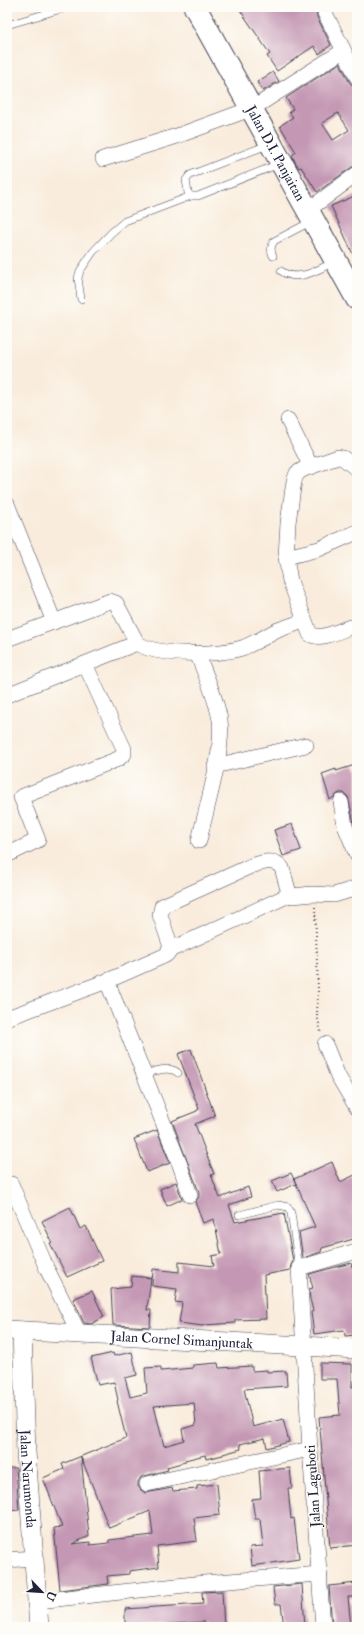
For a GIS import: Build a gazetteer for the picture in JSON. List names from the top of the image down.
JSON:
{
  "streets": {
    "main road": ["Jalan D.I. Panjaitan"],
    "street": ["Jalan Cornel Simanjuntak", "Jalan Narumonda", "Jalan Laguboti"]
  },
  "crossings": [
    ["Jalan Cornel Simanjuntak", "Jalan Narumonda"],
    ["Jalan Cornel Simanjuntak", "Jalan Laguboti"]
  ],
  "north": "bottom right"
}
